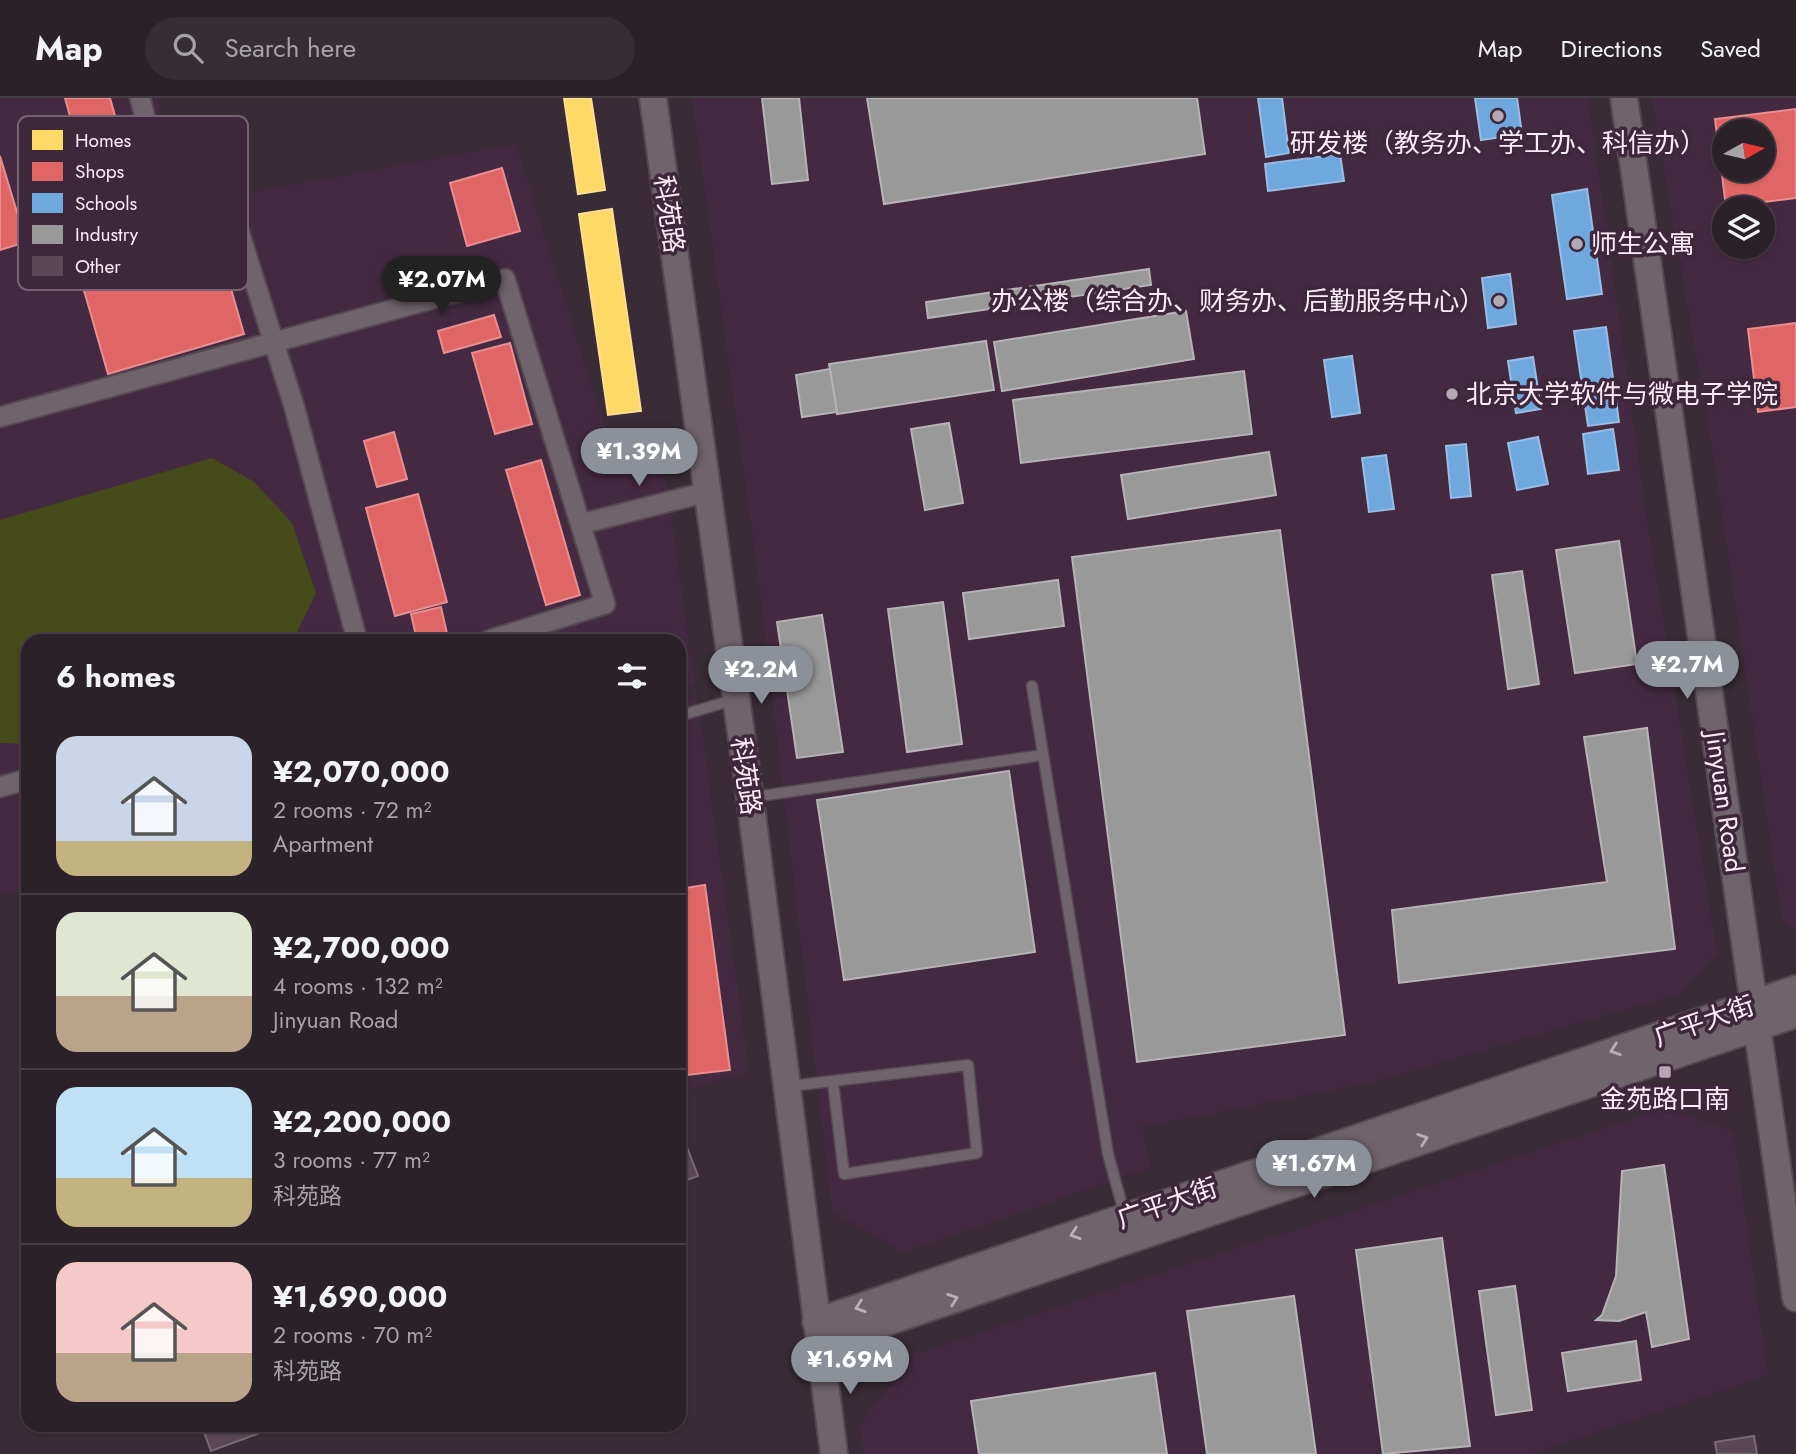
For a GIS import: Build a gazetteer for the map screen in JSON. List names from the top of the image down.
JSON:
{
  "streets": {
    "street": ["科苑路", "Jinyuan Road", "广平大街"]
  },
  "crossings": [
    ["科苑路", "广平大街"],
    ["Jinyuan Road", "广平大街"]
  ],
  "places": {
    "other": [
      "研发楼（教务办、学工办、科信办）",
      "师生公寓",
      "办公楼（综合办、财务办、后勤服务中心）",
      "北京大学软件与微电子学院"
    ],
    "transit": ["金苑路口南"]
  },
  "legend": [
    "Homes",
    "Shops",
    "Schools",
    "Industry",
    "Other"
  ],
  "north": "right",
  "page": {
    "header": "Map",
    "search": "Search here",
    "nav": ["Map", "Directions", "Saved"],
    "price": [
      "¥2.07M",
      "¥1.39M",
      "¥2.7M",
      "¥2.2M",
      "¥1.67M",
      "¥1.69M"
    ],
    "heading": "6 homes",
    "list": [
      {
        "name": "¥2,070,000",
        "note": "2 rooms · 72 m² · Apartment"
      },
      {
        "name": "¥2,700,000",
        "note": "4 rooms · 132 m² · Jinyuan Road"
      },
      {
        "name": "¥2,200,000",
        "note": "3 rooms · 77 m² · 科苑路"
      },
      {
        "name": "¥1,690,000",
        "note": "2 rooms · 70 m² · 科苑路"
      }
    ]
  }
}
